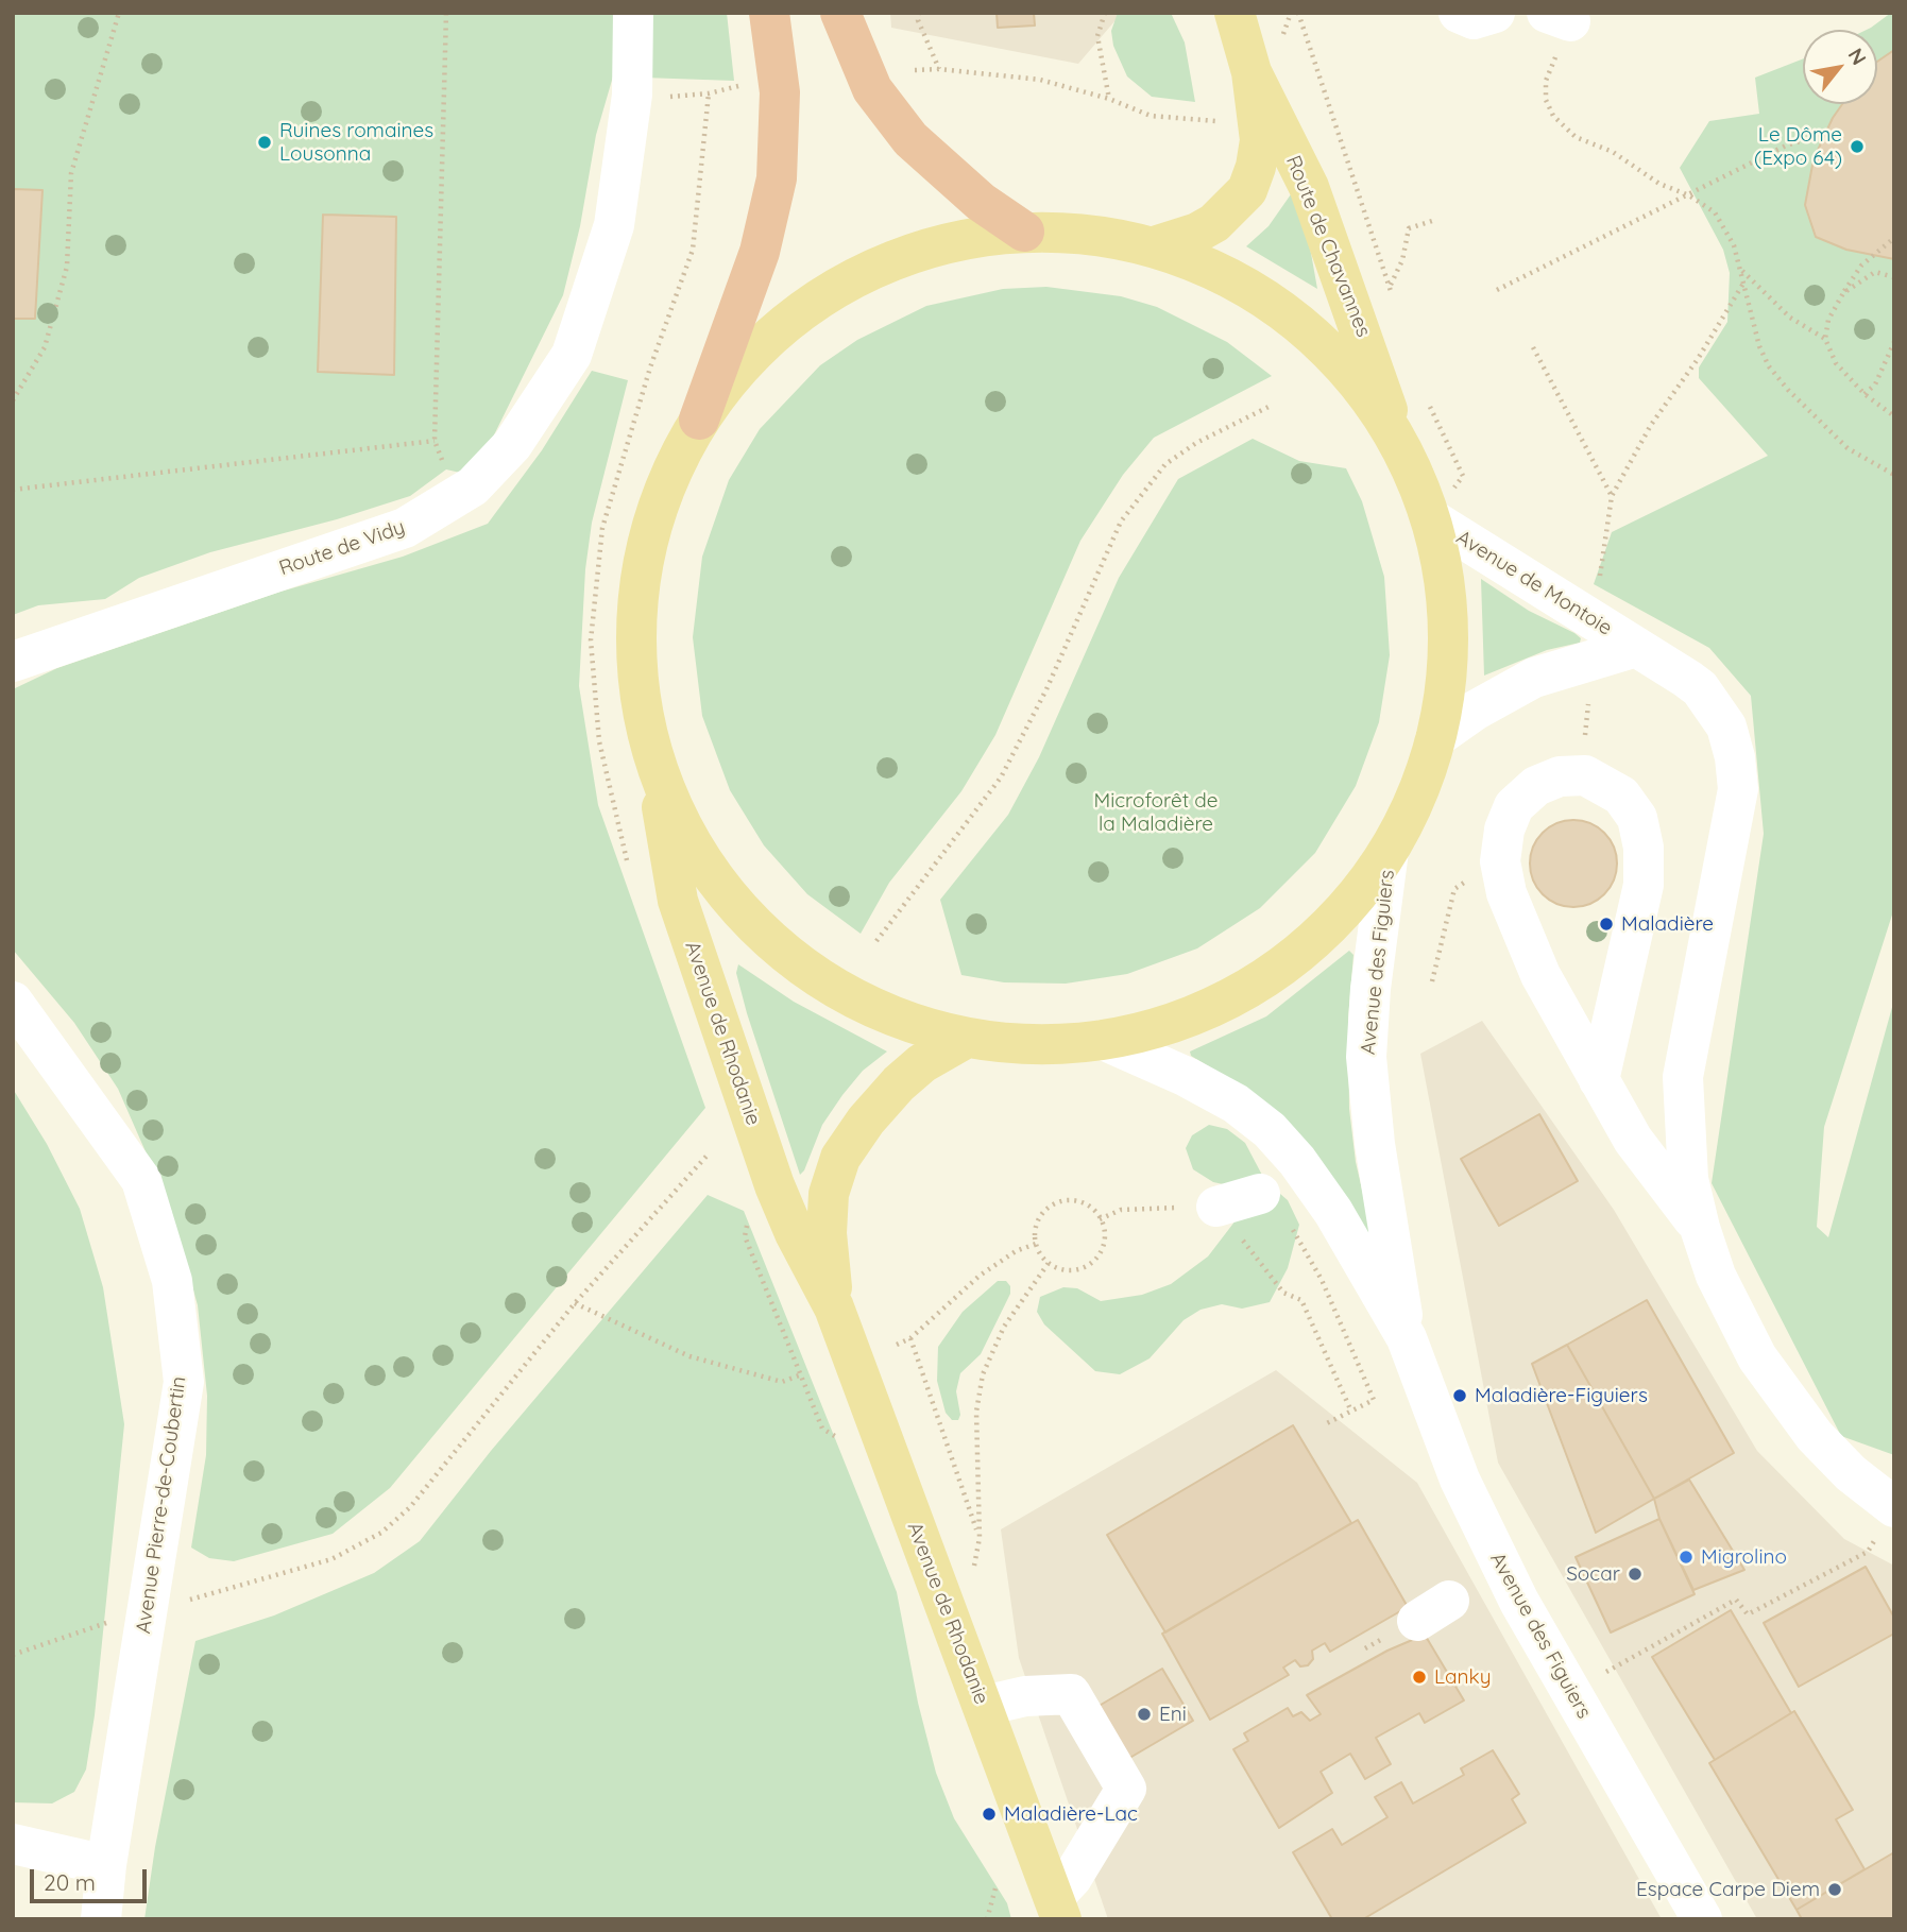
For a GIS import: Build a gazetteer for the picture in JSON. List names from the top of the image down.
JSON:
{
  "streets": {
    "main road": ["Route de Chavannes", "Avenue de Rhodanie"],
    "street": [
      "Route de Vidy",
      "Avenue de Montoie",
      "Avenue des Figuiers",
      "Avenue Pierre-de-Coubertin"
    ]
  },
  "parks": ["Microforêt de la Maladière"],
  "places": [
    "Ruines romaines Lousonna",
    "Le Dôme (Expo 64)",
    "Maladière",
    "Maladière-Figuiers",
    "Migrolino",
    "Socar",
    "Lanky",
    "Eni",
    "Maladière-Lac",
    "Espace Carpe Diem"
  ],
  "scale_bar": "20 m",
  "north": "top right"
}
